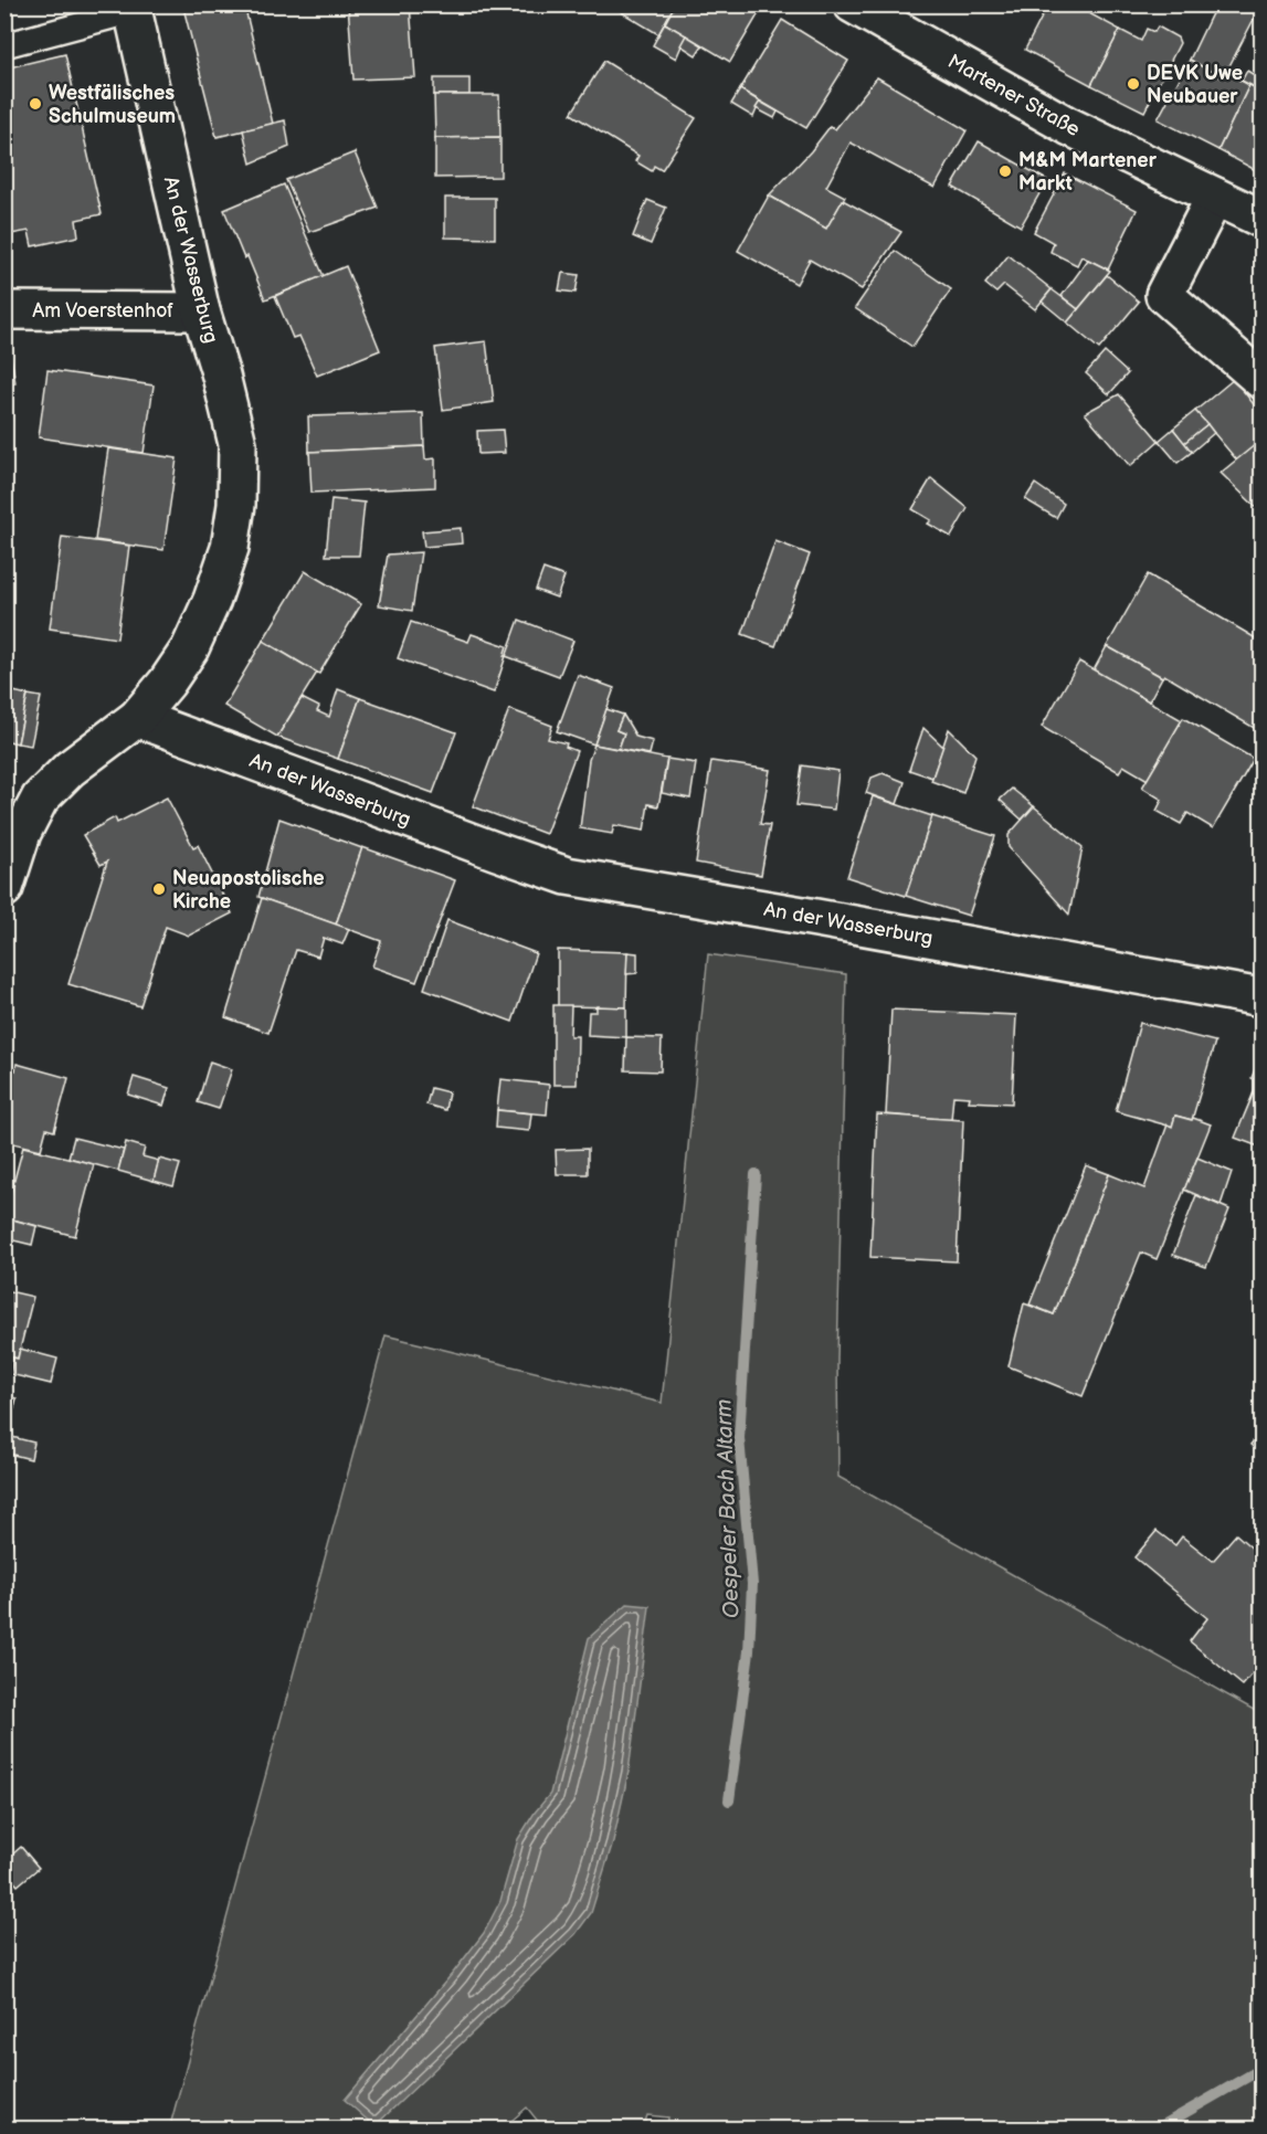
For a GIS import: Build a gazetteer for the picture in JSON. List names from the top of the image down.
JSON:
{
  "streets": {
    "street": ["Martener Straße", "An der Wasserburg", "Am Voerstenhof"]
  },
  "crossings": [
    ["An der Wasserburg", "Am Voerstenhof"]
  ],
  "water": ["Oespeler Bach Altarm"],
  "places": [
    "DEVK Uwe Neubauer",
    "Westfälisches Schulmuseum",
    "M&M Martener Markt",
    "Neuapostolische Kirche"
  ]
}
